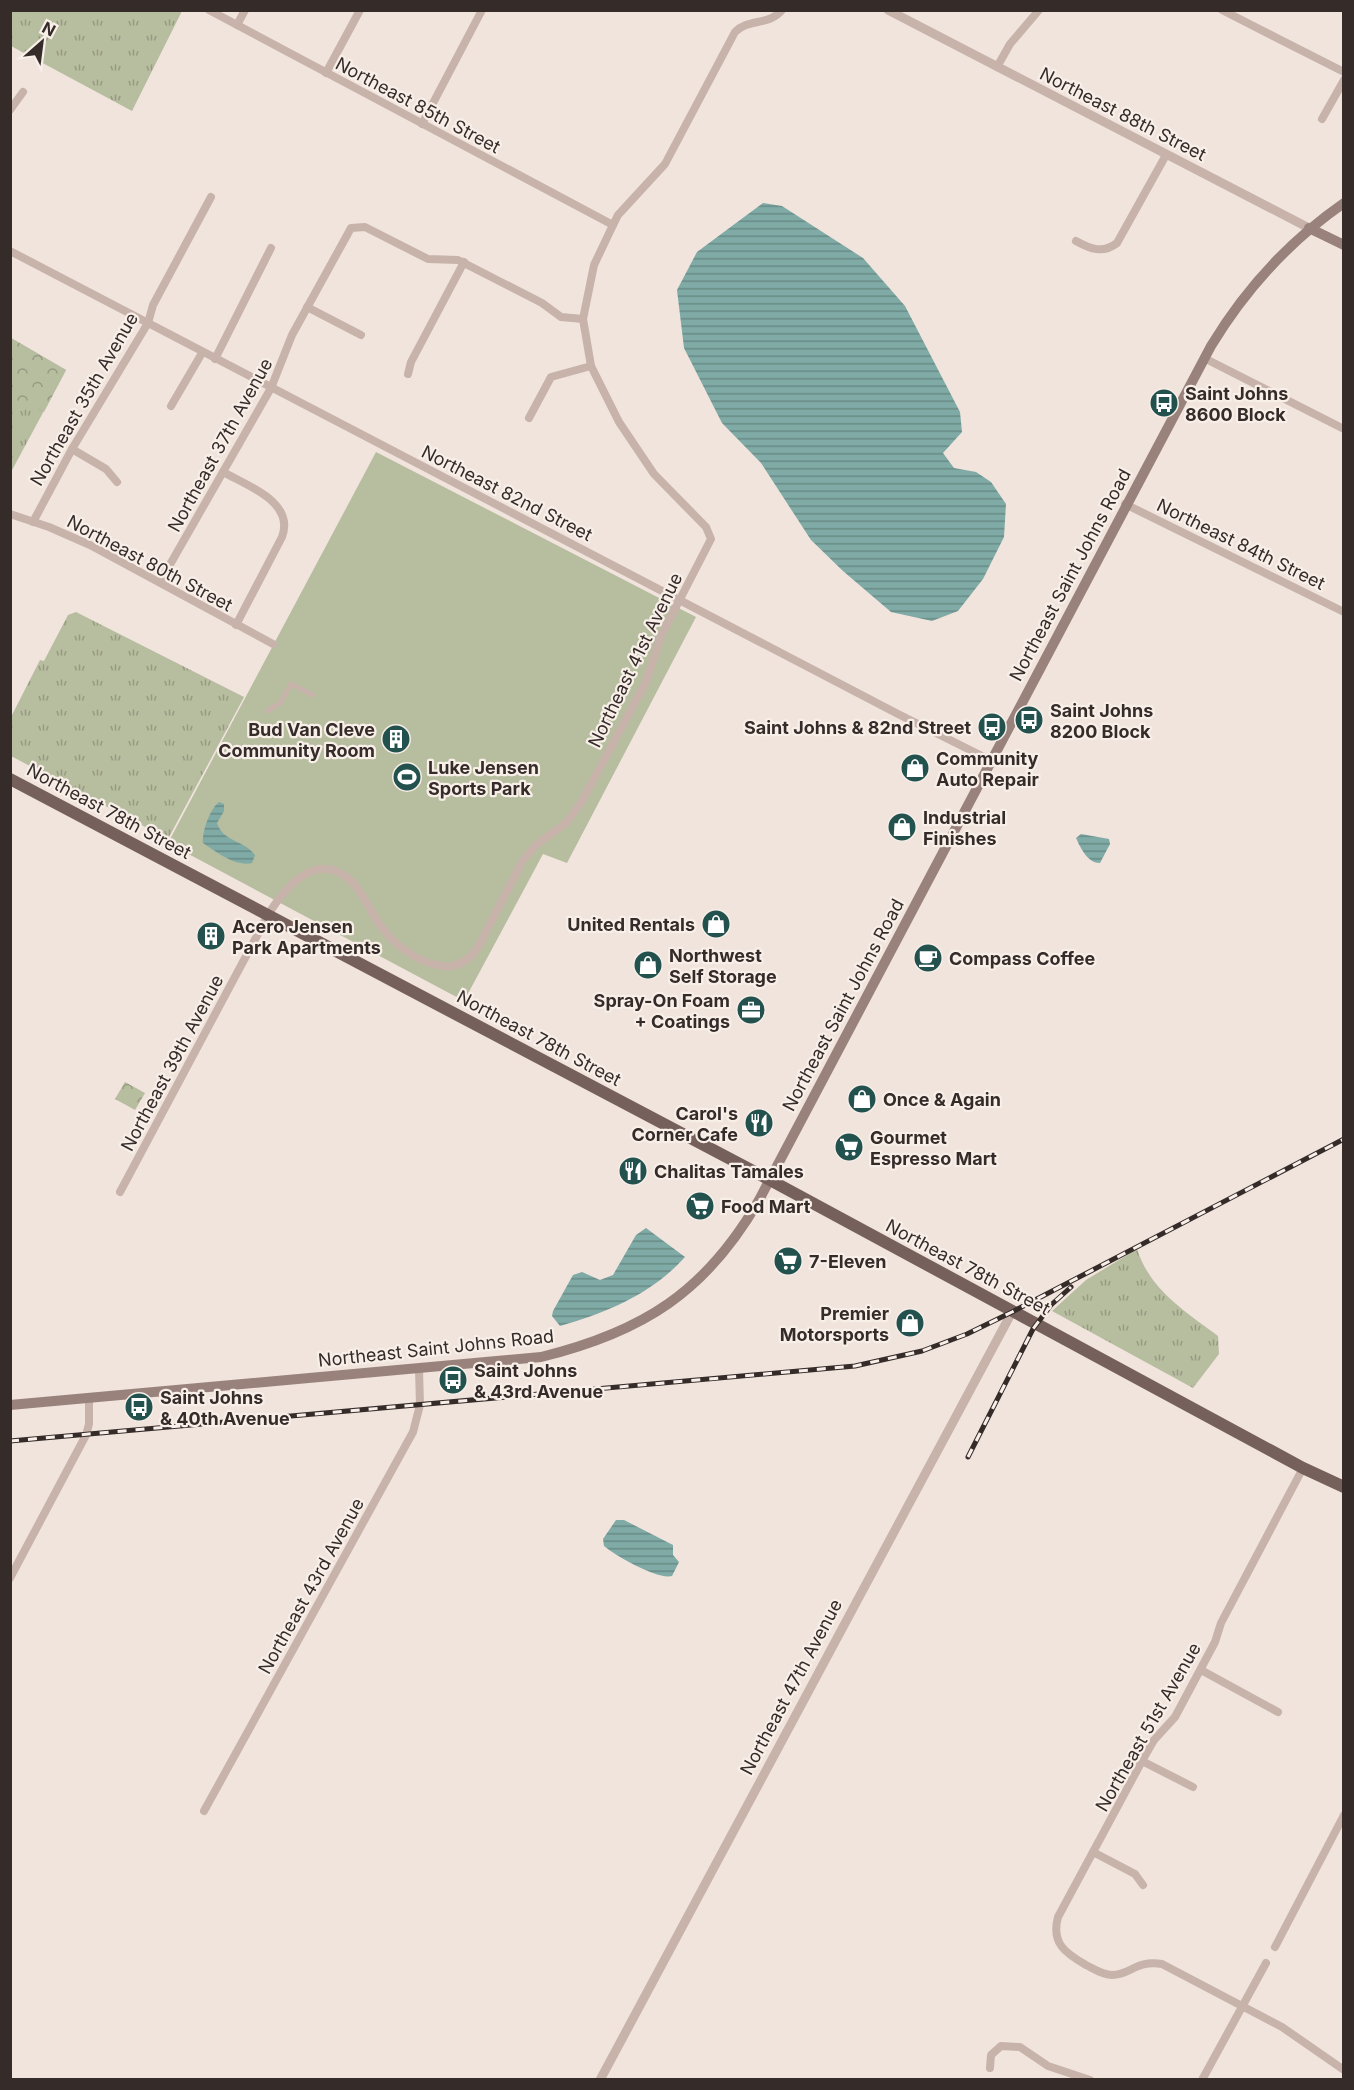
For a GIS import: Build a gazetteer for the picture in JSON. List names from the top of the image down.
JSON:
{
  "streets": {
    "main road": ["Northeast 88th Street", "Northeast Saint Johns Road", "Northeast 78th Street"],
    "street": [
      "Northeast 85th Street",
      "Northeast 35th Avenue",
      "Northeast 37th Avenue",
      "Northeast 82nd Street",
      "Northeast 84th Street",
      "Northeast 80th Street",
      "Northeast 41st Avenue",
      "Northeast 39th Avenue",
      "Northeast 43rd Avenue",
      "Northeast 47th Avenue",
      "Northeast 51st Avenue"
    ]
  },
  "crossings": [
    ["Northeast 88th Street", "Northeast Saint Johns Road"],
    ["Northeast 35th Avenue", "Northeast 82nd Street"],
    ["Northeast 35th Avenue", "Northeast 80th Street"],
    ["Northeast 37th Avenue", "Northeast 82nd Street"],
    ["Northeast 37th Avenue", "Northeast 80th Street"],
    ["Northeast 82nd Street", "Northeast Saint Johns Road"],
    ["Northeast 82nd Street", "Northeast 41st Avenue"],
    ["Northeast 84th Street", "Northeast Saint Johns Road"],
    ["Northeast Saint Johns Road", "Northeast 78th Street"],
    ["Northeast Saint Johns Road", "Northeast 43rd Avenue"],
    ["Northeast 41st Avenue", "Northeast 39th Avenue"],
    ["Northeast 78th Street", "Northeast 39th Avenue"],
    ["Northeast 78th Street", "Northeast 47th Avenue"],
    ["Northeast 78th Street", "Northeast 51st Avenue"]
  ],
  "places": {
    "bus stop": [
      "Saint Johns 8600 Block",
      "Saint Johns 8200 Block",
      "Saint Johns & 82nd Street",
      "Saint Johns & 43rd Avenue",
      "Saint Johns & 40th Avenue"
    ],
    "building": ["Bud Van Cleve Community Room", "Acero Jensen Park Apartments"],
    "shop": [
      "Community Auto Repair",
      "Industrial Finishes",
      "United Rentals",
      "Northwest Self Storage",
      "Once & Again",
      "Premier Motorsports"
    ],
    "sports": ["Luke Jensen Sports Park"],
    "cafe": ["Compass Coffee"],
    "office": ["Spray-On Foam + Coatings"],
    "restaurant": ["Carol's Corner Cafe", "Chalitas Tamales"],
    "supermarket": ["Gourmet Espresso Mart", "Food Mart", "7-Eleven"]
  },
  "north": "top right"
}
